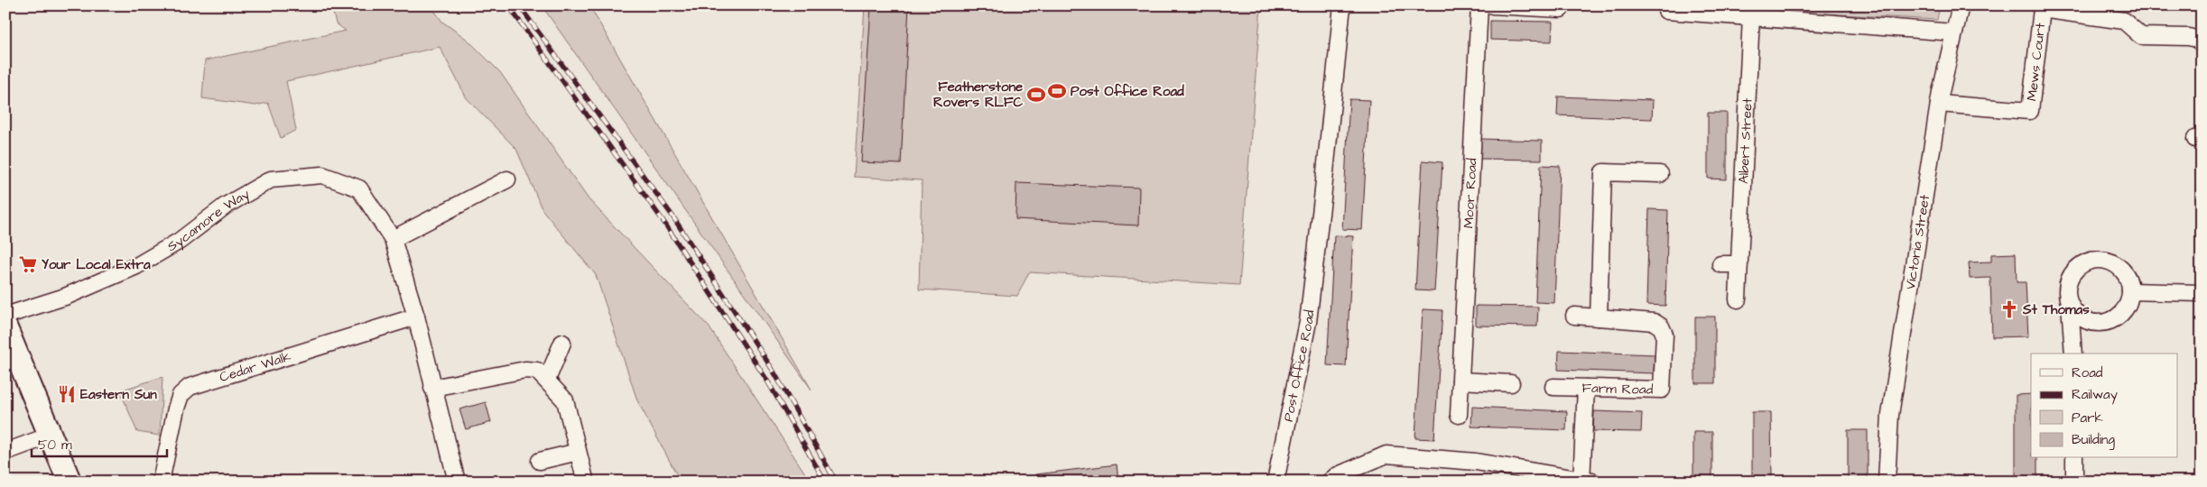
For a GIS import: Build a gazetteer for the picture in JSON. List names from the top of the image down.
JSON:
{
  "streets": {
    "street": [
      "Mews Court",
      "Albert Street",
      "Moor Road",
      "Sycamore Way",
      "Victoria Street",
      "Post Office Road",
      "Cedar Walk",
      "Farm Road"
    ]
  },
  "crossings": [
    ["Mews Court", "Victoria Street"]
  ],
  "places": {
    "sports": ["Post Office Road", "Featherstone Rovers RLFC"],
    "supermarket": ["Your Local Extra"],
    "church": ["St Thomas"],
    "restaurant": ["Eastern Sun"]
  },
  "legend": [
    "Road",
    "Railway",
    "Park",
    "Building"
  ],
  "scale_bar": "50 m"
}
